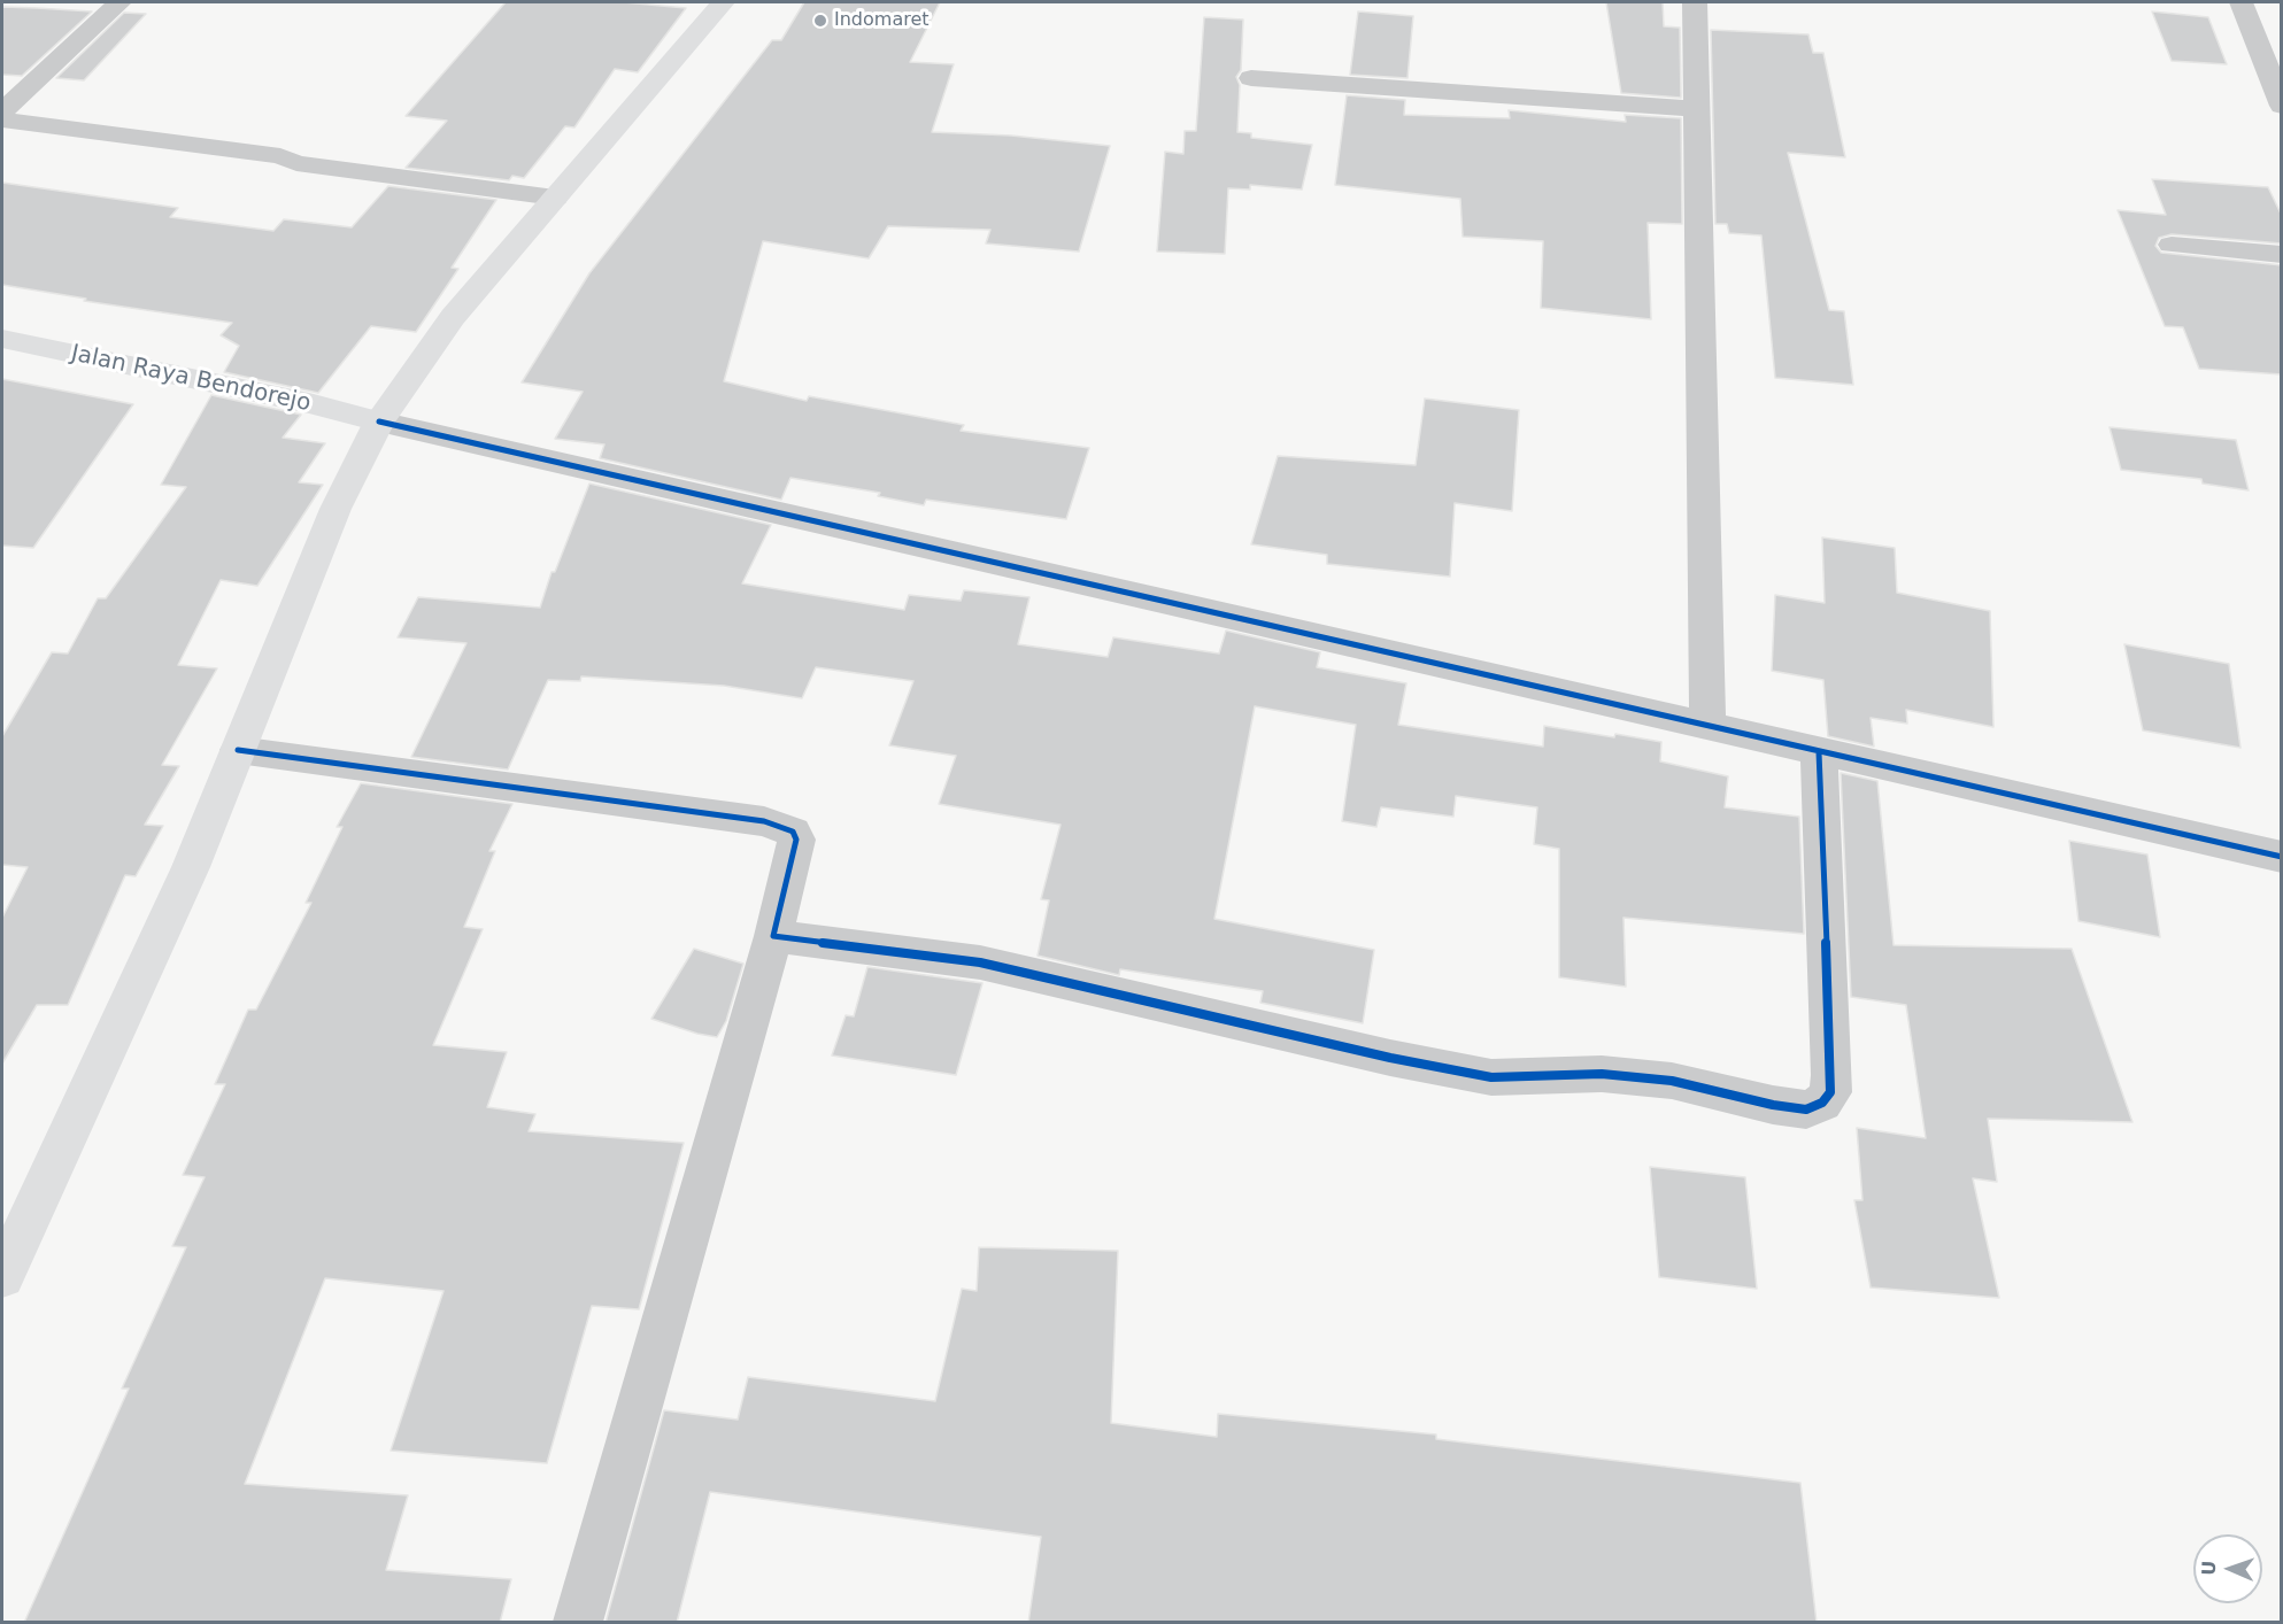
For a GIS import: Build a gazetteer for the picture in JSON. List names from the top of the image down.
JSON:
{
  "streets": {
    "main road": ["Jalan Raya Bendorejo"]
  },
  "places": ["Indomaret"],
  "north": "left"
}
